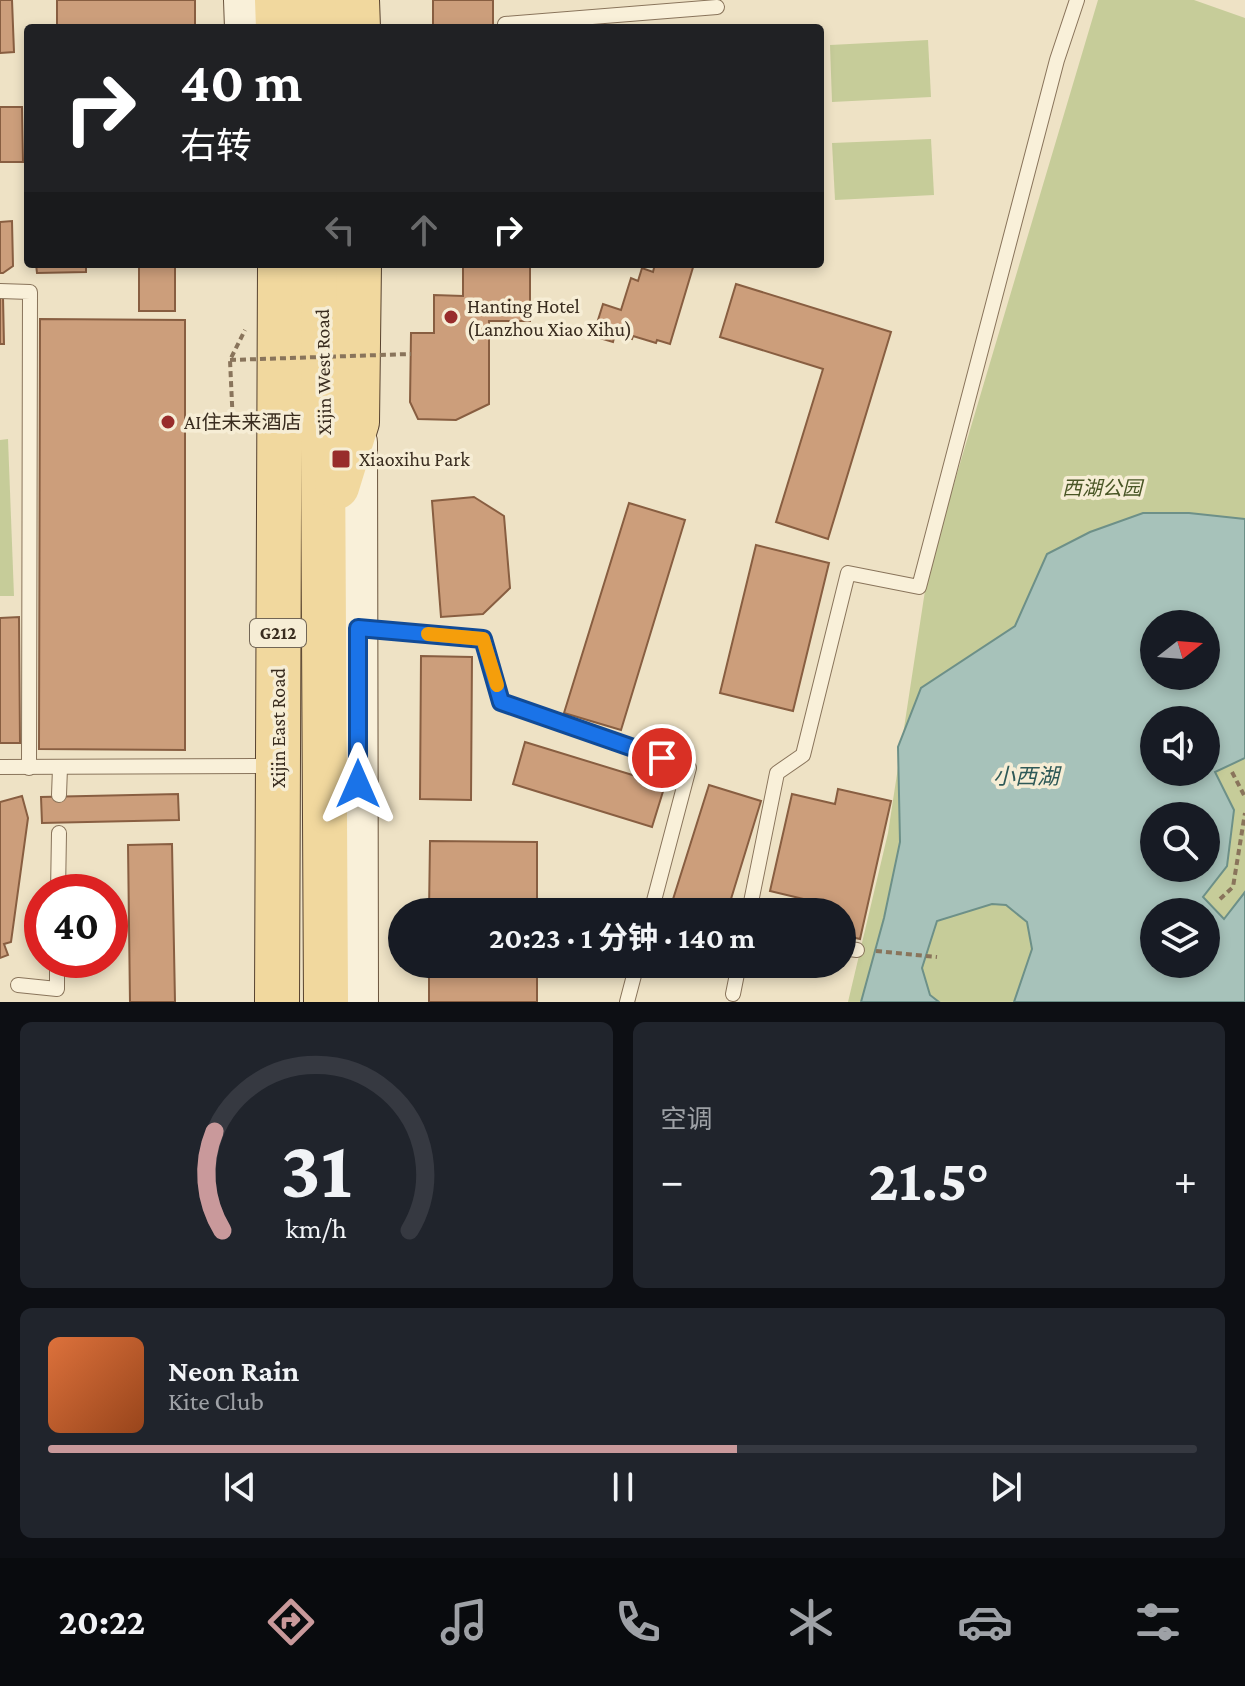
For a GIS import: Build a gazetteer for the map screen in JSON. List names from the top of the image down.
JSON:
{
  "streets": {
    "main road": ["Xijin West Road", "G212", "Xijin East Road"]
  },
  "crossings": [
    ["Xijin West Road", "G212"]
  ],
  "water": ["小西湖"],
  "parks": ["西湖公园"],
  "places": {
    "other": ["Hanting Hotel (Lanzhou Xiao Xihu)", "AI住未来酒店"],
    "transit": ["Xiaoxihu Park"]
  },
  "north": "right",
  "page": {
    "turn": ["40 m", "右转"],
    "limit": "40",
    "trip": "20:23 · 1 分钟 · 140 m",
    "tile": "空调",
    "heat": ["−", "21.5°", "+"],
    "song": ["Neon Rain", "Kite Club"],
    "tabs": "20:22",
    "gauge": ["31", "km/h"]
  }
}
